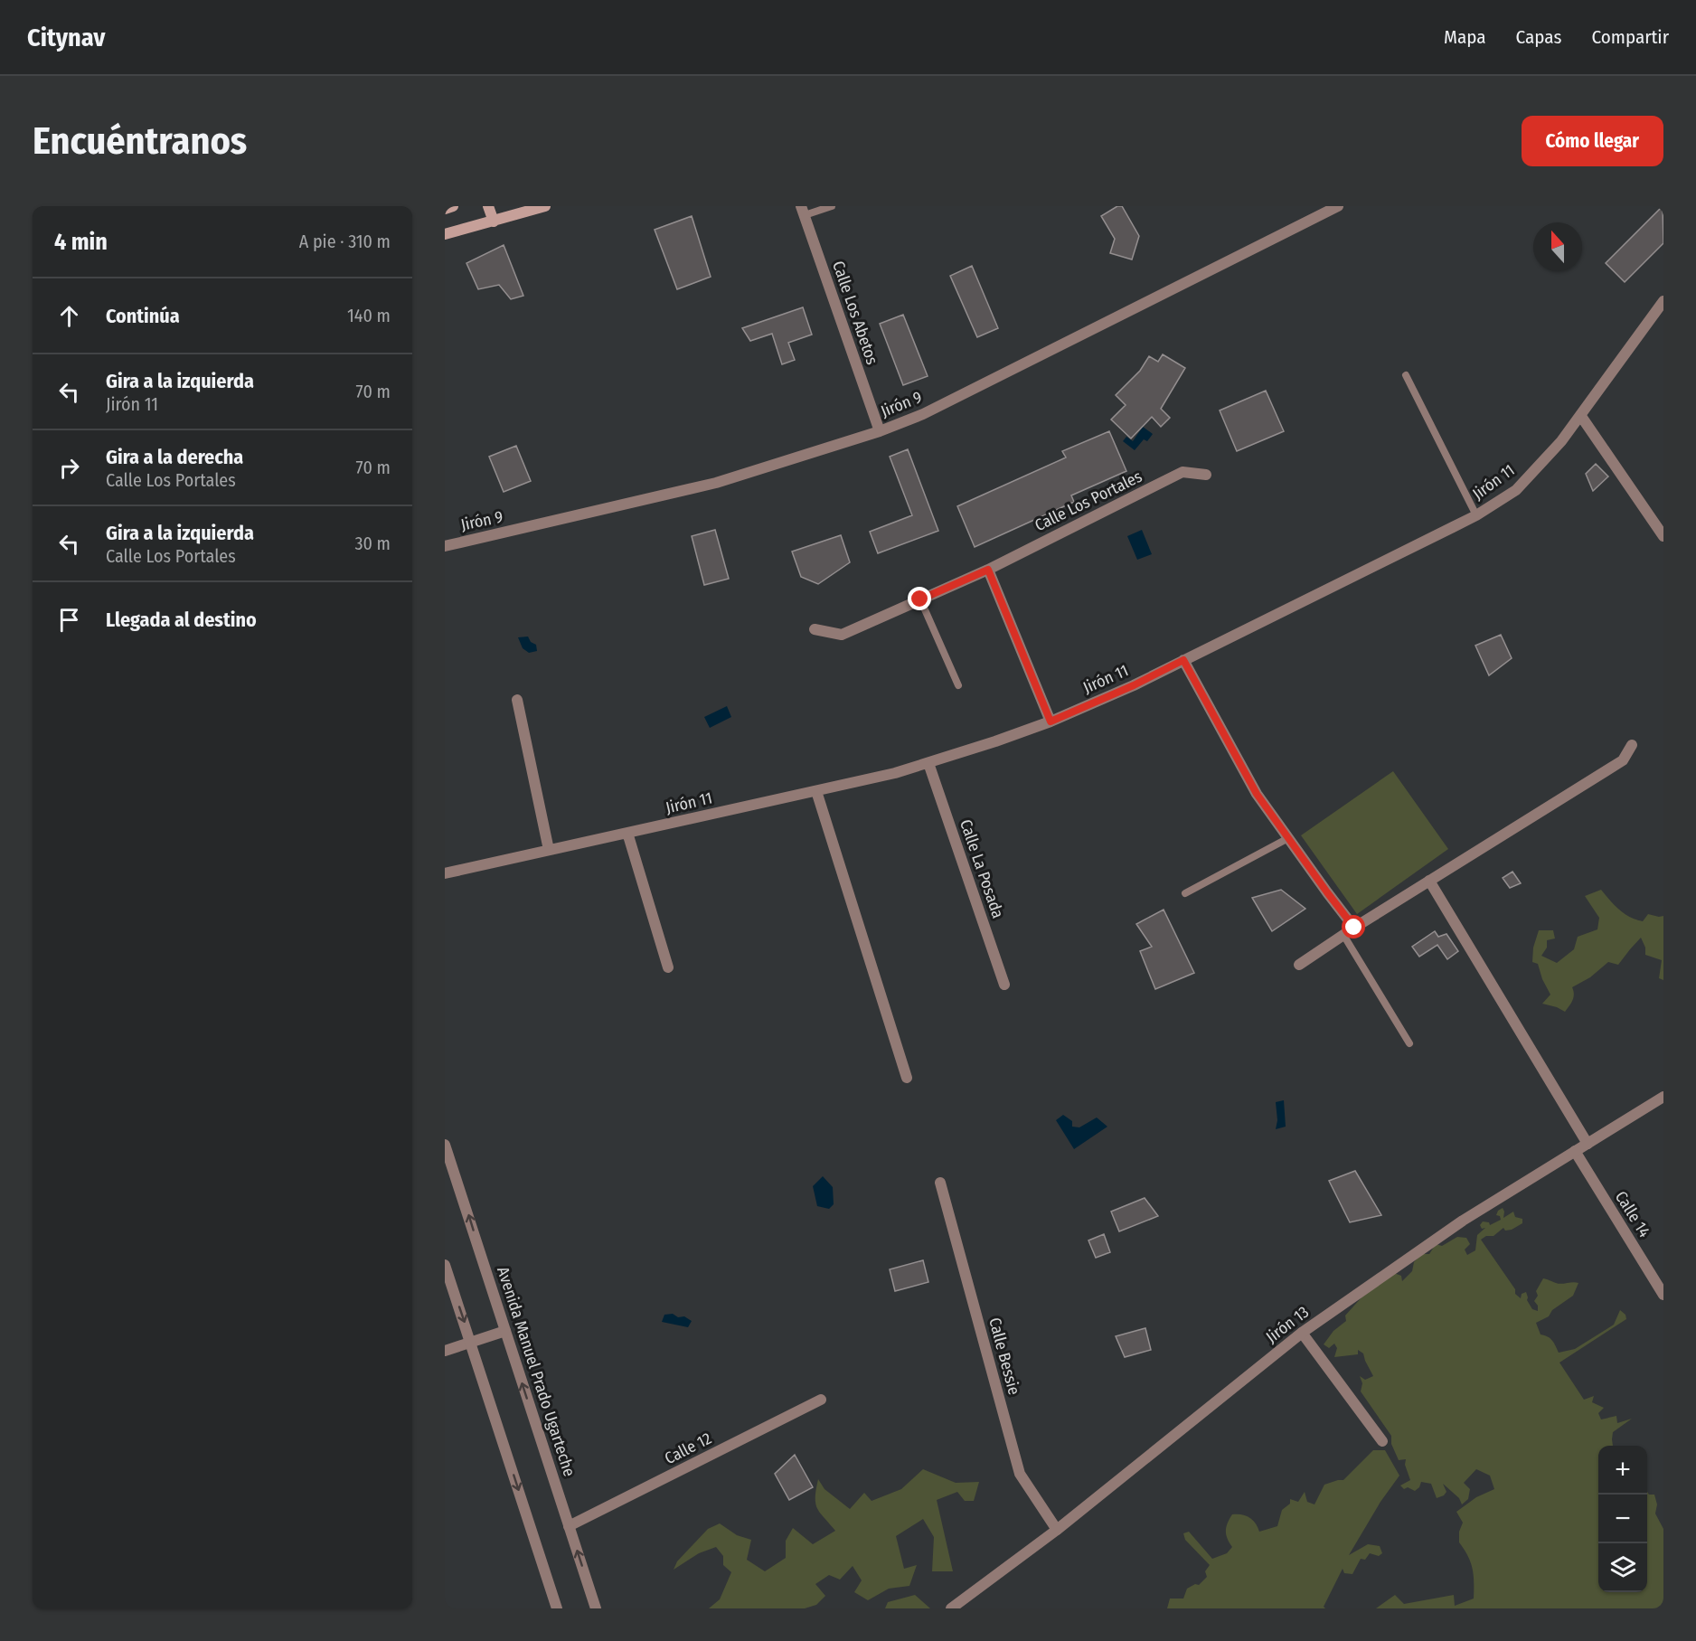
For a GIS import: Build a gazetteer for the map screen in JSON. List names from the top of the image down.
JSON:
{
  "streets": {
    "street": [
      "Calle Los Abetos",
      "Jirón 9",
      "Jirón 11",
      "Calle Los Portales",
      "Calle La Posada",
      "Calle 14",
      "Jirón 13",
      "Calle Bessie",
      "Avenida Manuel Prado Ugarteche",
      "Calle 12"
    ]
  },
  "crossings": [
    ["Calle Los Abetos", "Jirón 9"],
    ["Jirón 11", "Calle La Posada"],
    ["Calle 14", "Jirón 13"],
    ["Jirón 13", "Calle Bessie"],
    ["Avenida Manuel Prado Ugarteche", "Calle 12"]
  ],
  "north": "top",
  "page": {
    "header": "Citynav",
    "nav": ["Mapa", "Capas", "Compartir"],
    "buttons": "Cómo llegar",
    "title": "Encuéntranos",
    "heading": ["4 min", "A pie · 310 m"],
    "list": [
      ["Continúa", "140 m"],
      ["Gira a la izquierda", "Jirón 11", "70 m"],
      ["Gira a la derecha", "Calle Los Portales", "70 m"],
      ["Gira a la izquierda", "Calle Los Portales", "30 m"],
      "Llegada al destino"
    ],
    "map_buttons": ["+", "−"]
  }
}
